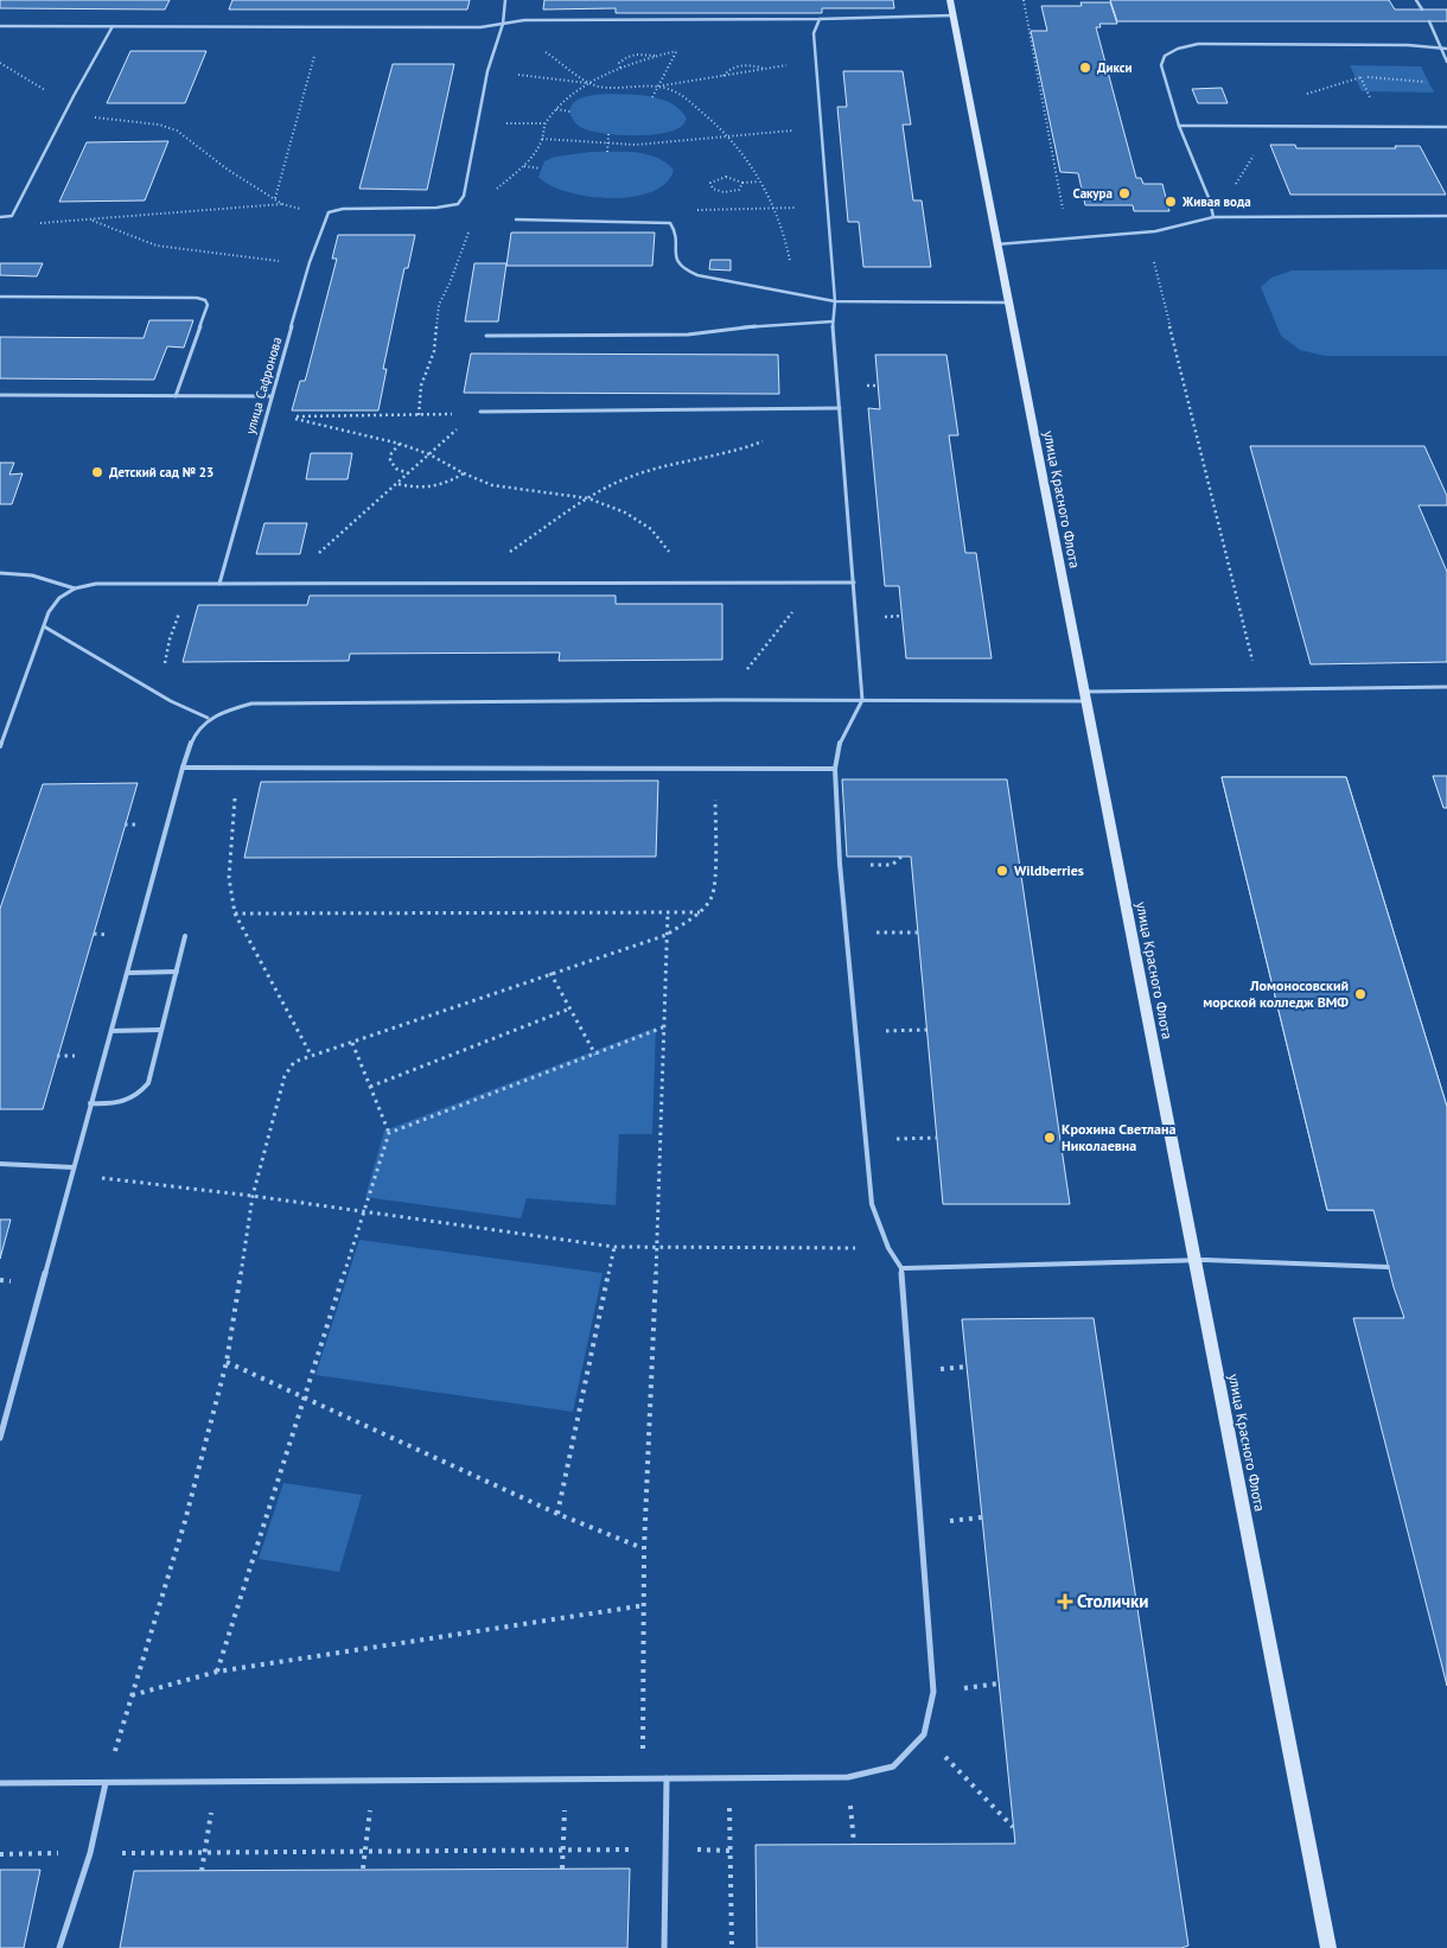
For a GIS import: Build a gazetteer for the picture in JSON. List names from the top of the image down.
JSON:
{
  "streets": {
    "main road": ["улица Красного Флота"],
    "lane": ["улица Сафронова"]
  },
  "places": {
    "other": [
      "Дикси",
      "Сакура",
      "Живая вода",
      "Детский сад № 23",
      "Wildberries",
      "Ломоносовский морской колледж ВМФ",
      "Крохина Светлана Николаевна"
    ],
    "health": ["Столички"]
  }
}
